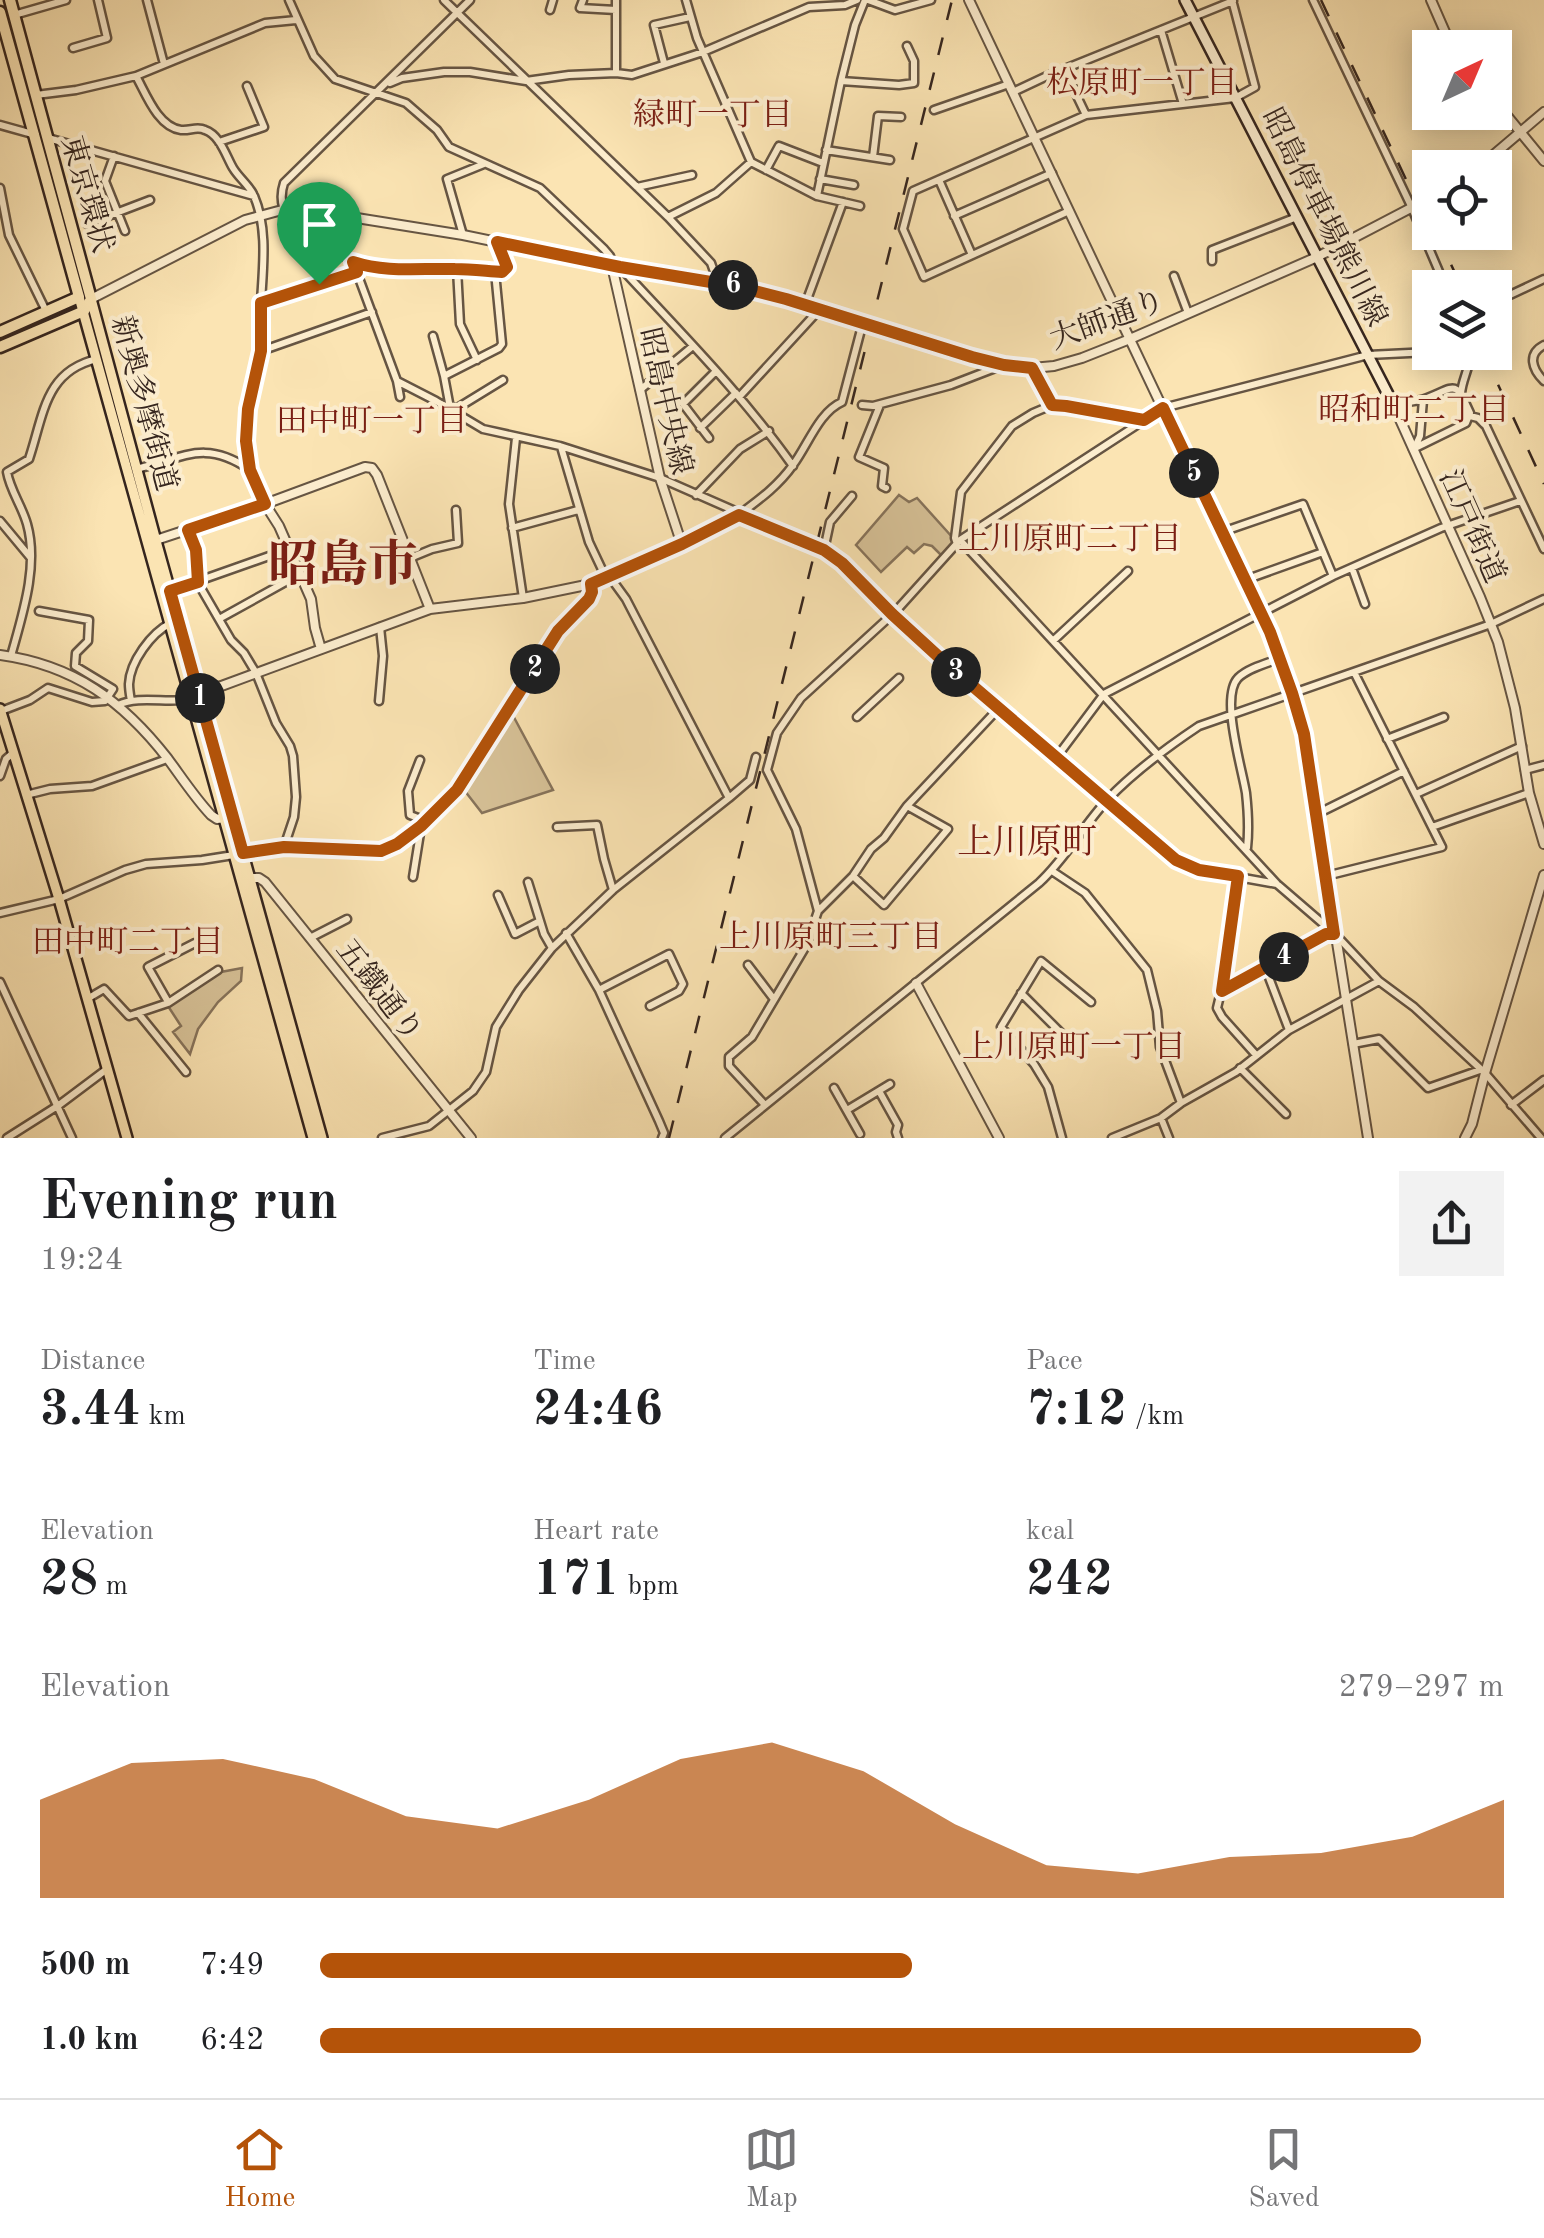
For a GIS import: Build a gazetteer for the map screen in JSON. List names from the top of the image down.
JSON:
{
  "streets": {
    "highway": ["東京環状"],
    "main road": ["昭島停車場熊川線", "新奥多摩街道"],
    "street": [
      "大師通り",
      "昭島中央線",
      "江戸街道",
      "五鐵通り"
    ]
  },
  "crossings": [
    ["東京環状", "大師通り"],
    ["東京環状", "新奥多摩街道"],
    ["昭島停車場熊川線", "大師通り"],
    ["昭島停車場熊川線", "江戸街道"],
    ["大師通り", "昭島中央線"],
    ["大師通り", "新奥多摩街道"]
  ],
  "districts": [
    "松原町一丁目",
    "緑町一丁目",
    "昭和町二丁目",
    "田中町一丁目",
    "上川原町二丁目",
    "昭島市",
    "上川原町",
    "上川原町三丁目",
    "田中町二丁目",
    "上川原町一丁目"
  ],
  "north": "top right",
  "page": {
    "pins": [
      "6",
      "5",
      "2",
      "3",
      "1",
      "4"
    ],
    "heading": ["Evening run", "19:24"],
    "stats": [
      ["Distance", "3.44 km"],
      ["Time", "24:46"],
      ["Pace", "7:12 /km"],
      ["Elevation", "28 m"],
      ["Heart rate", "171 bpm"],
      ["kcal", "242"]
    ],
    "chart": ["Elevation", "279–297 m"],
    "list": [
      {
        "name": "500 m",
        "note": "7:49"
      },
      {
        "name": "1.0 km",
        "note": "6:42"
      }
    ],
    "tabs": ["Home", "Map", "Saved"]
  }
}
